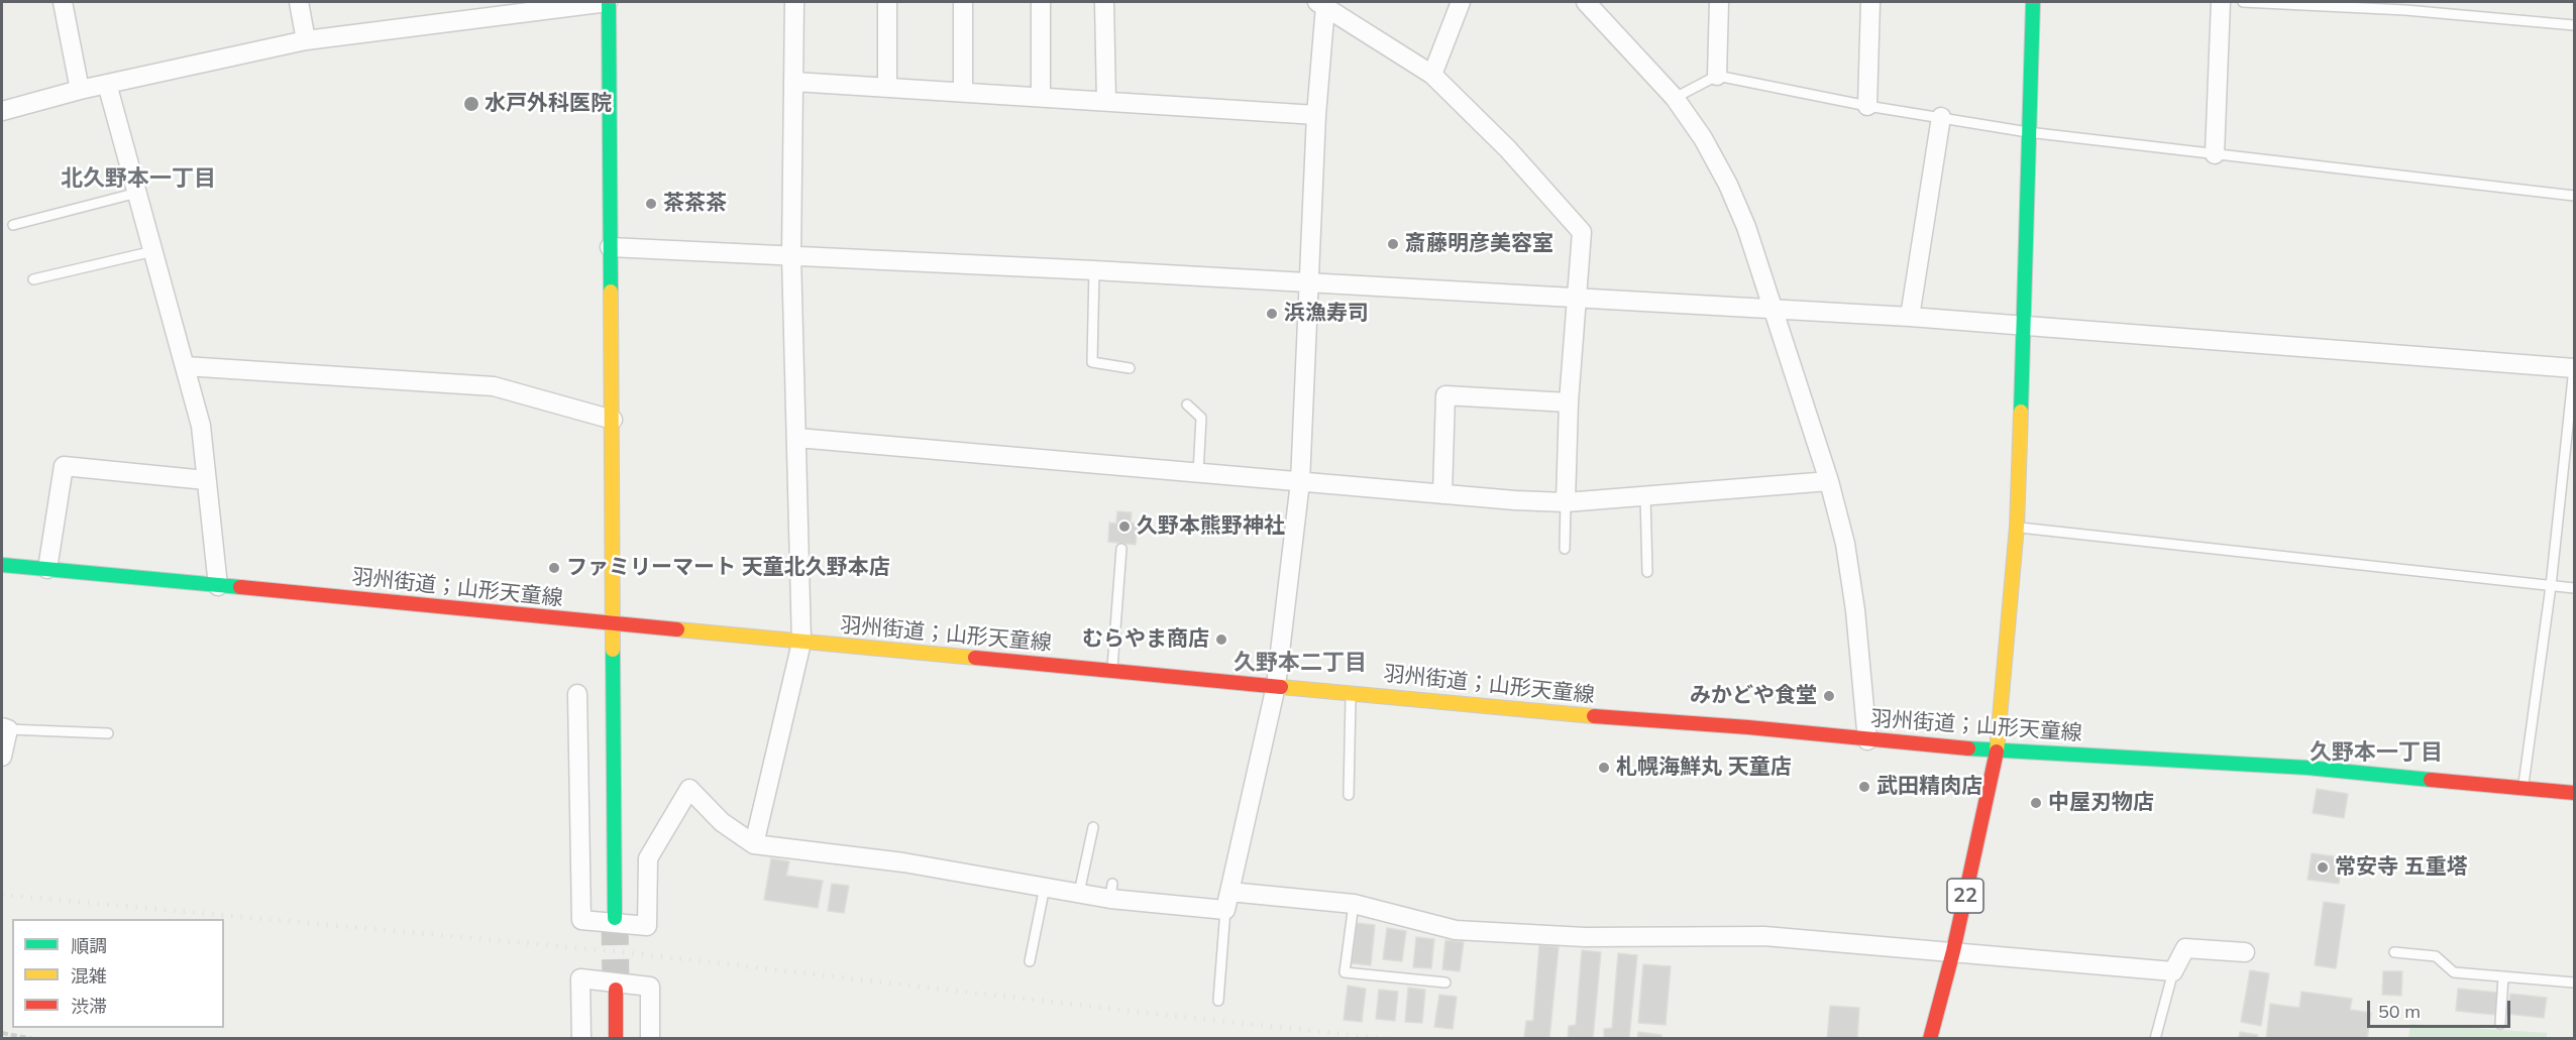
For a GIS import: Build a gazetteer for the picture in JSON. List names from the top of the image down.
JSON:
{
  "streets": {
    "main road": ["羽州街道；山形天童線", "22"]
  },
  "crossings": [
    ["羽州街道；山形天童線", "22"]
  ],
  "districts": ["北久野本一丁目", "久野本二丁目", "久野本一丁目"],
  "places": [
    "水戸外科医院",
    "茶茶茶",
    "斎藤明彦美容室",
    "浜漁寿司",
    "久野本熊野神社",
    "ファミリーマート 天童北久野本店",
    "むらやま商店",
    "みかどや食堂",
    "札幌海鮮丸 天童店",
    "武田精肉店",
    "中屋刃物店",
    "常安寺 五重塔"
  ],
  "legend": ["順調", "混雑", "渋滞"],
  "scale_bar": "50 m"
}
